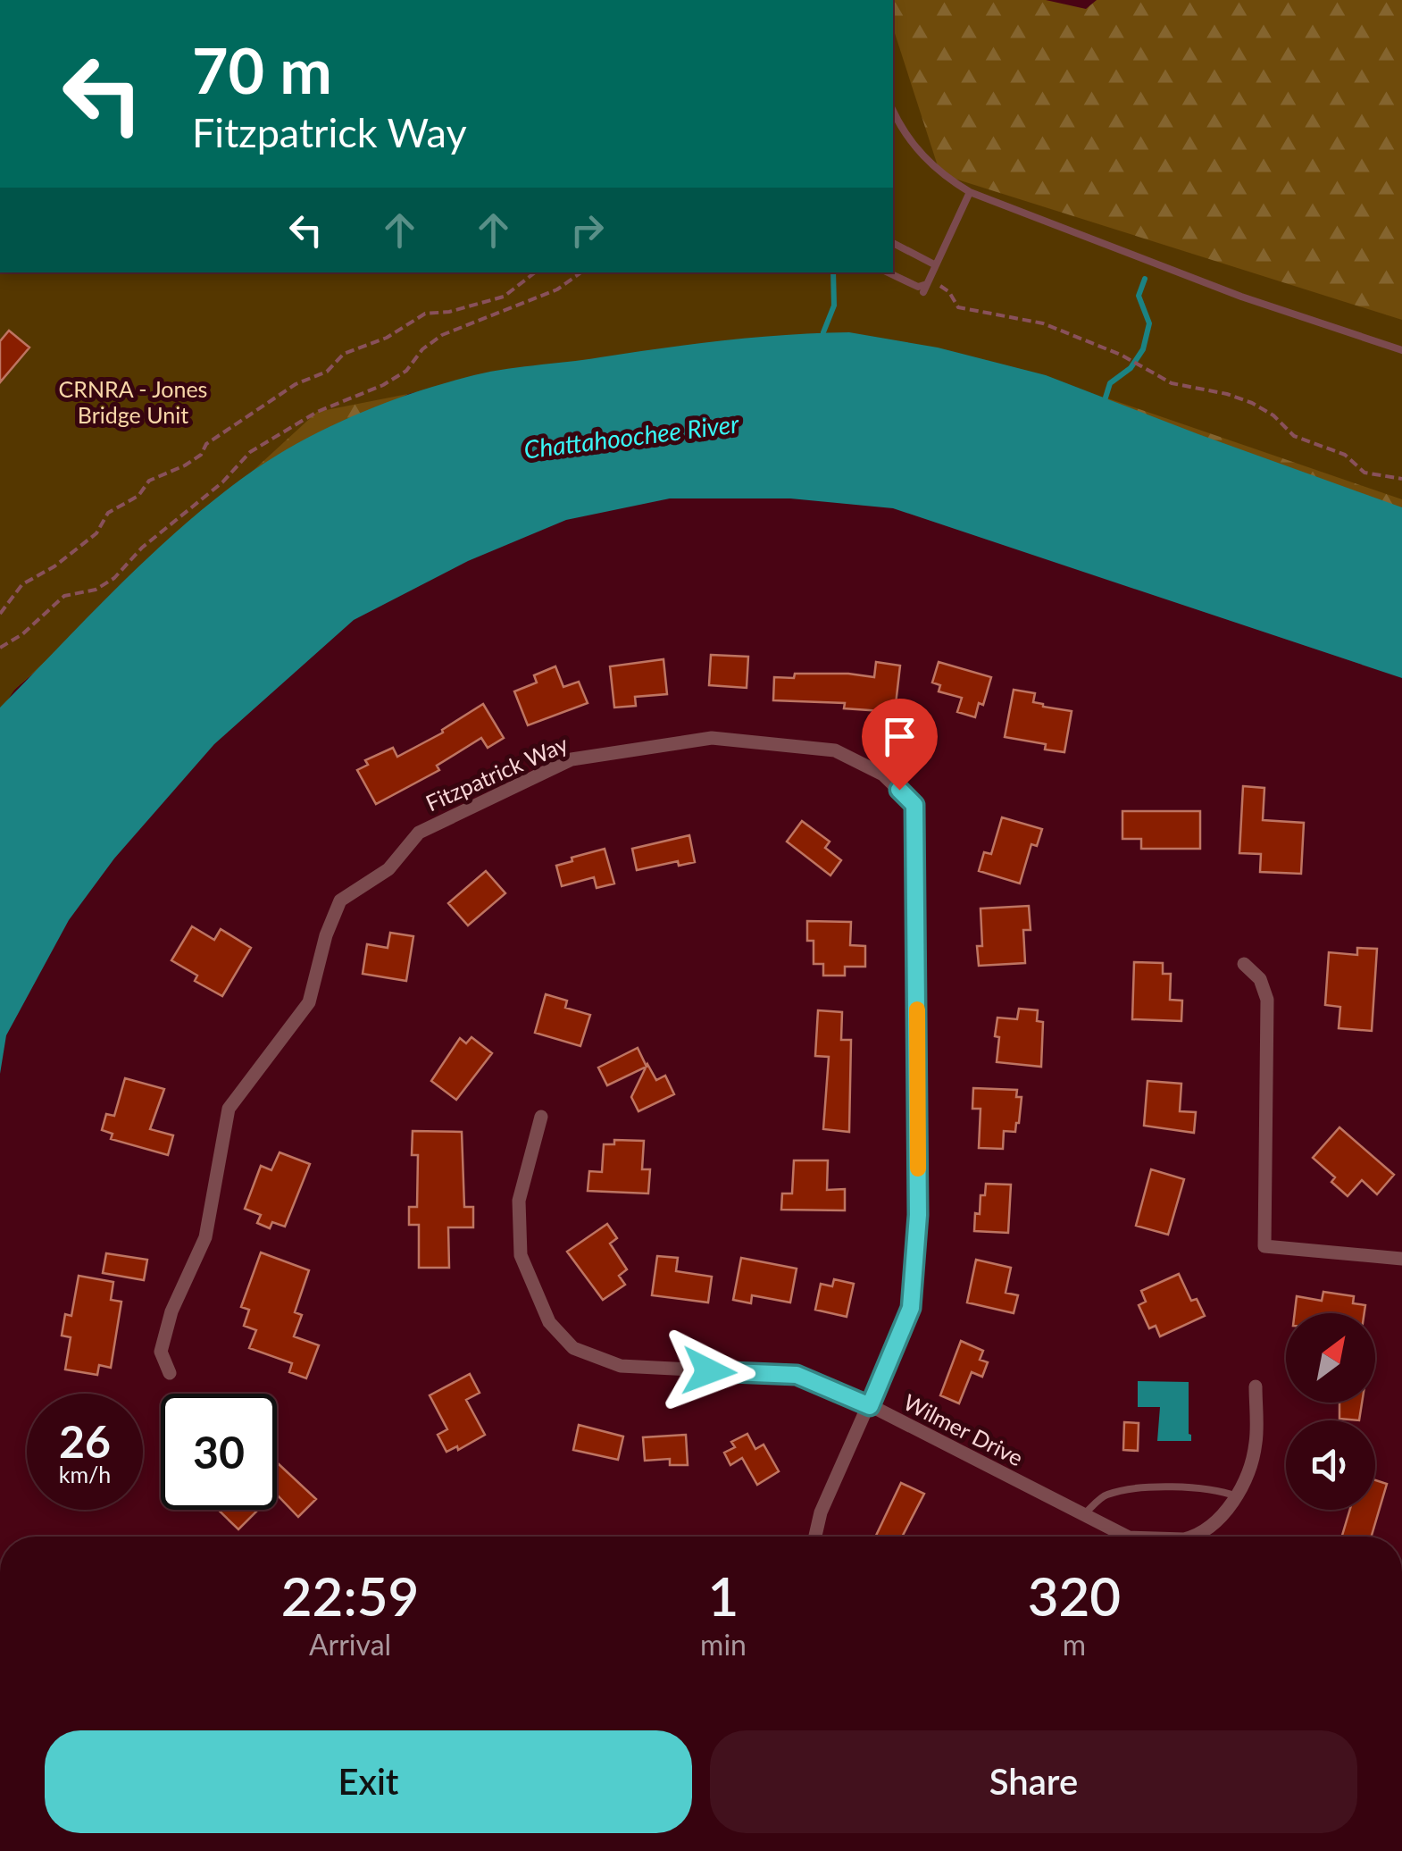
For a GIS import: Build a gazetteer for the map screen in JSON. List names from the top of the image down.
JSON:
{
  "streets": {
    "street": ["Fitzpatrick Way", "Wilmer Drive"]
  },
  "crossings": [
    ["Fitzpatrick Way", "Wilmer Drive"]
  ],
  "water": ["Chattahoochee River"],
  "parks": ["CRNRA - Jones Bridge Unit"],
  "north": "top right",
  "page": {
    "turn": ["70 m", "Fitzpatrick Way"],
    "speed": "26 km/h",
    "limit": "30",
    "eta": [
      "22:59",
      "Arrival",
      "1",
      "min",
      "320",
      "m"
    ],
    "buttons": ["Exit", "Share"]
  }
}
